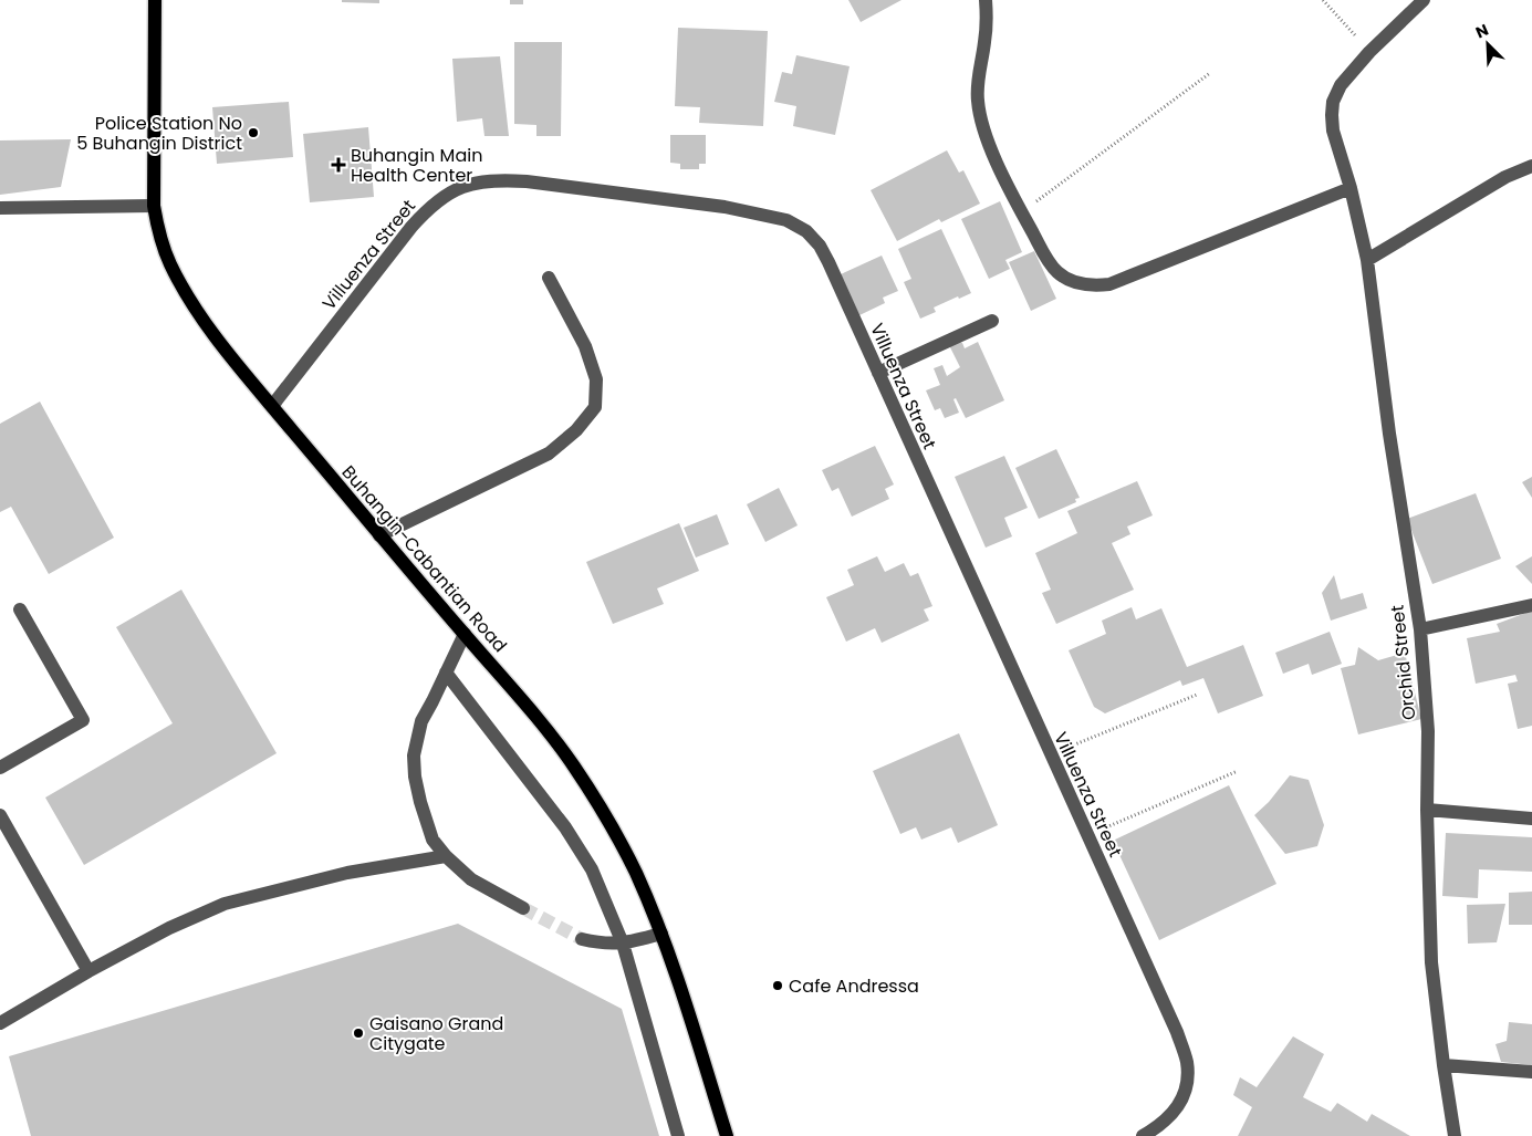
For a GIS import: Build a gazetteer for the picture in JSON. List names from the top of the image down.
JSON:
{
  "streets": {
    "main road": ["Buhangin-Cabantian Road"],
    "street": ["Villuenza Street", "Orchid Street"]
  },
  "crossings": [
    ["Villuenza Street", "Buhangin-Cabantian Road"]
  ],
  "places": {
    "other": ["Police Station No 5 Buhangin District", "Cafe Andressa", "Gaisano Grand Citygate"],
    "health": ["Buhangin Main Health Center"]
  },
  "north": "top left"
}
